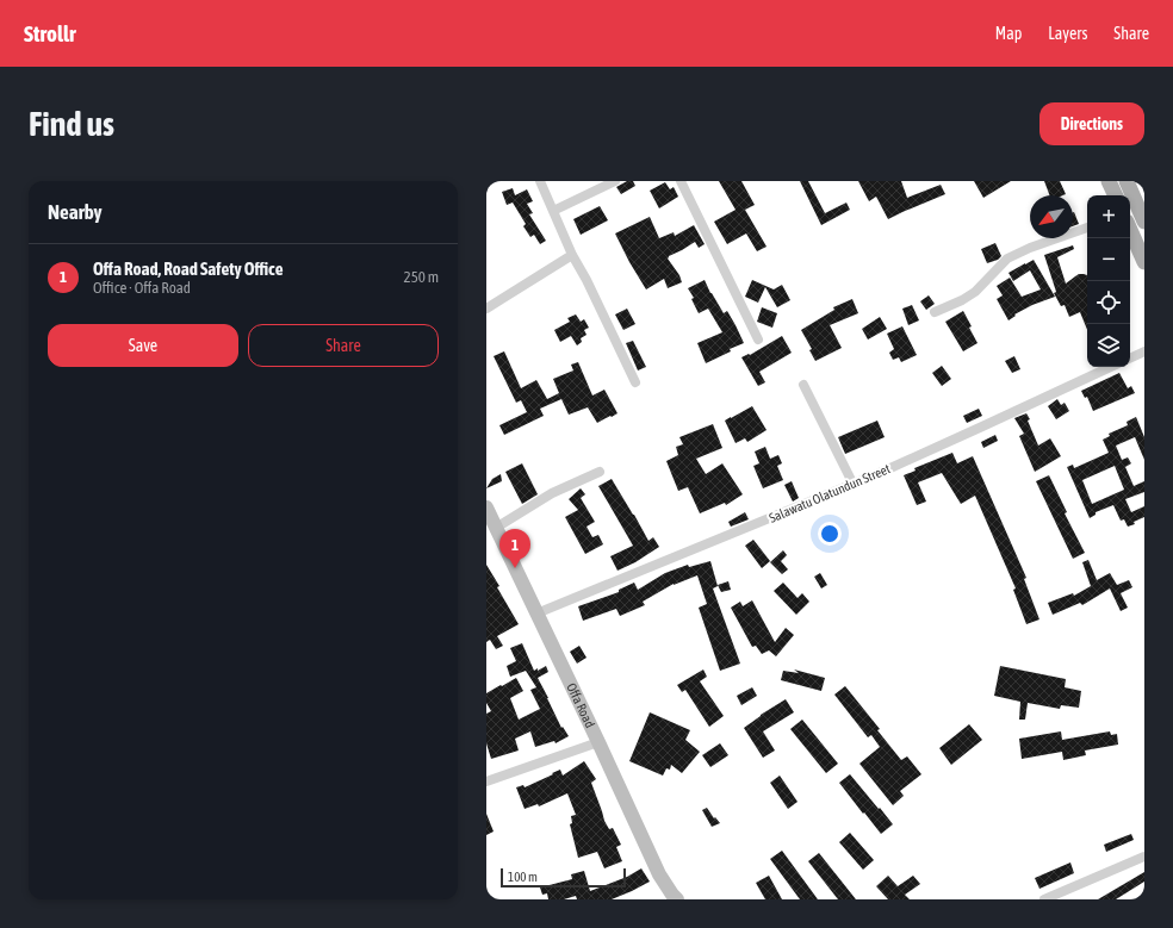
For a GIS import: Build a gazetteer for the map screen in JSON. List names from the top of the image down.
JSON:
{
  "streets": {
    "street": ["Salawatu Olatundun Street", "Offa Road"]
  },
  "crossings": [
    ["Salawatu Olatundun Street", "Offa Road"]
  ],
  "scale_bar": "100 m",
  "north": "bottom left",
  "page": {
    "header": "Strollr",
    "nav": ["Map", "Layers", "Share"],
    "buttons": [
      "Directions",
      ["Save", "Share"]
    ],
    "title": "Find us",
    "heading": "Nearby",
    "map_buttons": ["+", "−"],
    "list": [
      {
        "mark": "1",
        "name": "Offa Road, Road Safety Office",
        "note": "Office · Offa Road",
        "value": "250 m"
      }
    ],
    "pins": "1",
    "scale": "100 m"
  }
}
